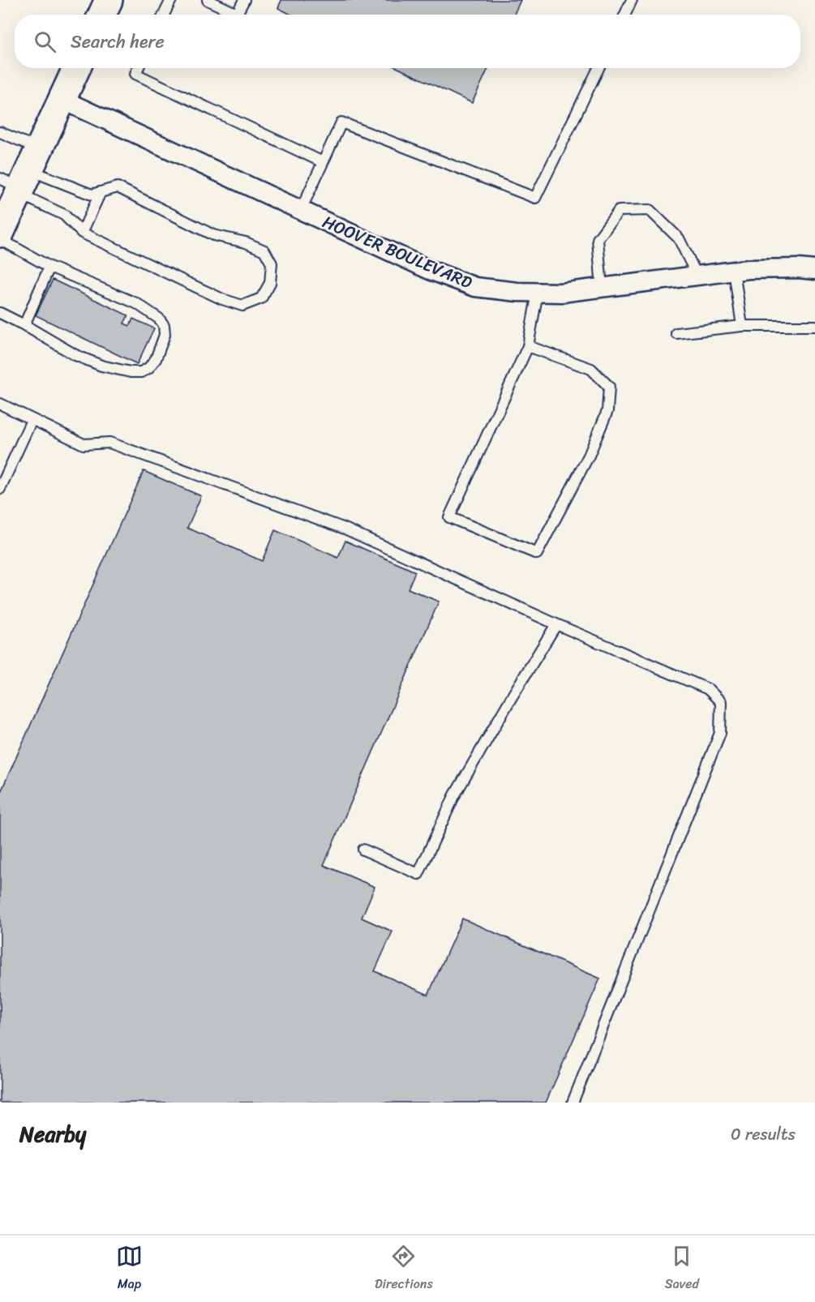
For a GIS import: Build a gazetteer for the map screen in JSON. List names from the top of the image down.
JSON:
{
  "streets": {
    "street": ["HOOVER BOULEVARD"]
  },
  "page": {
    "search": "Search here",
    "heading": ["Nearby", "0 results"],
    "nav": ["Map", "Directions", "Saved"]
  }
}
